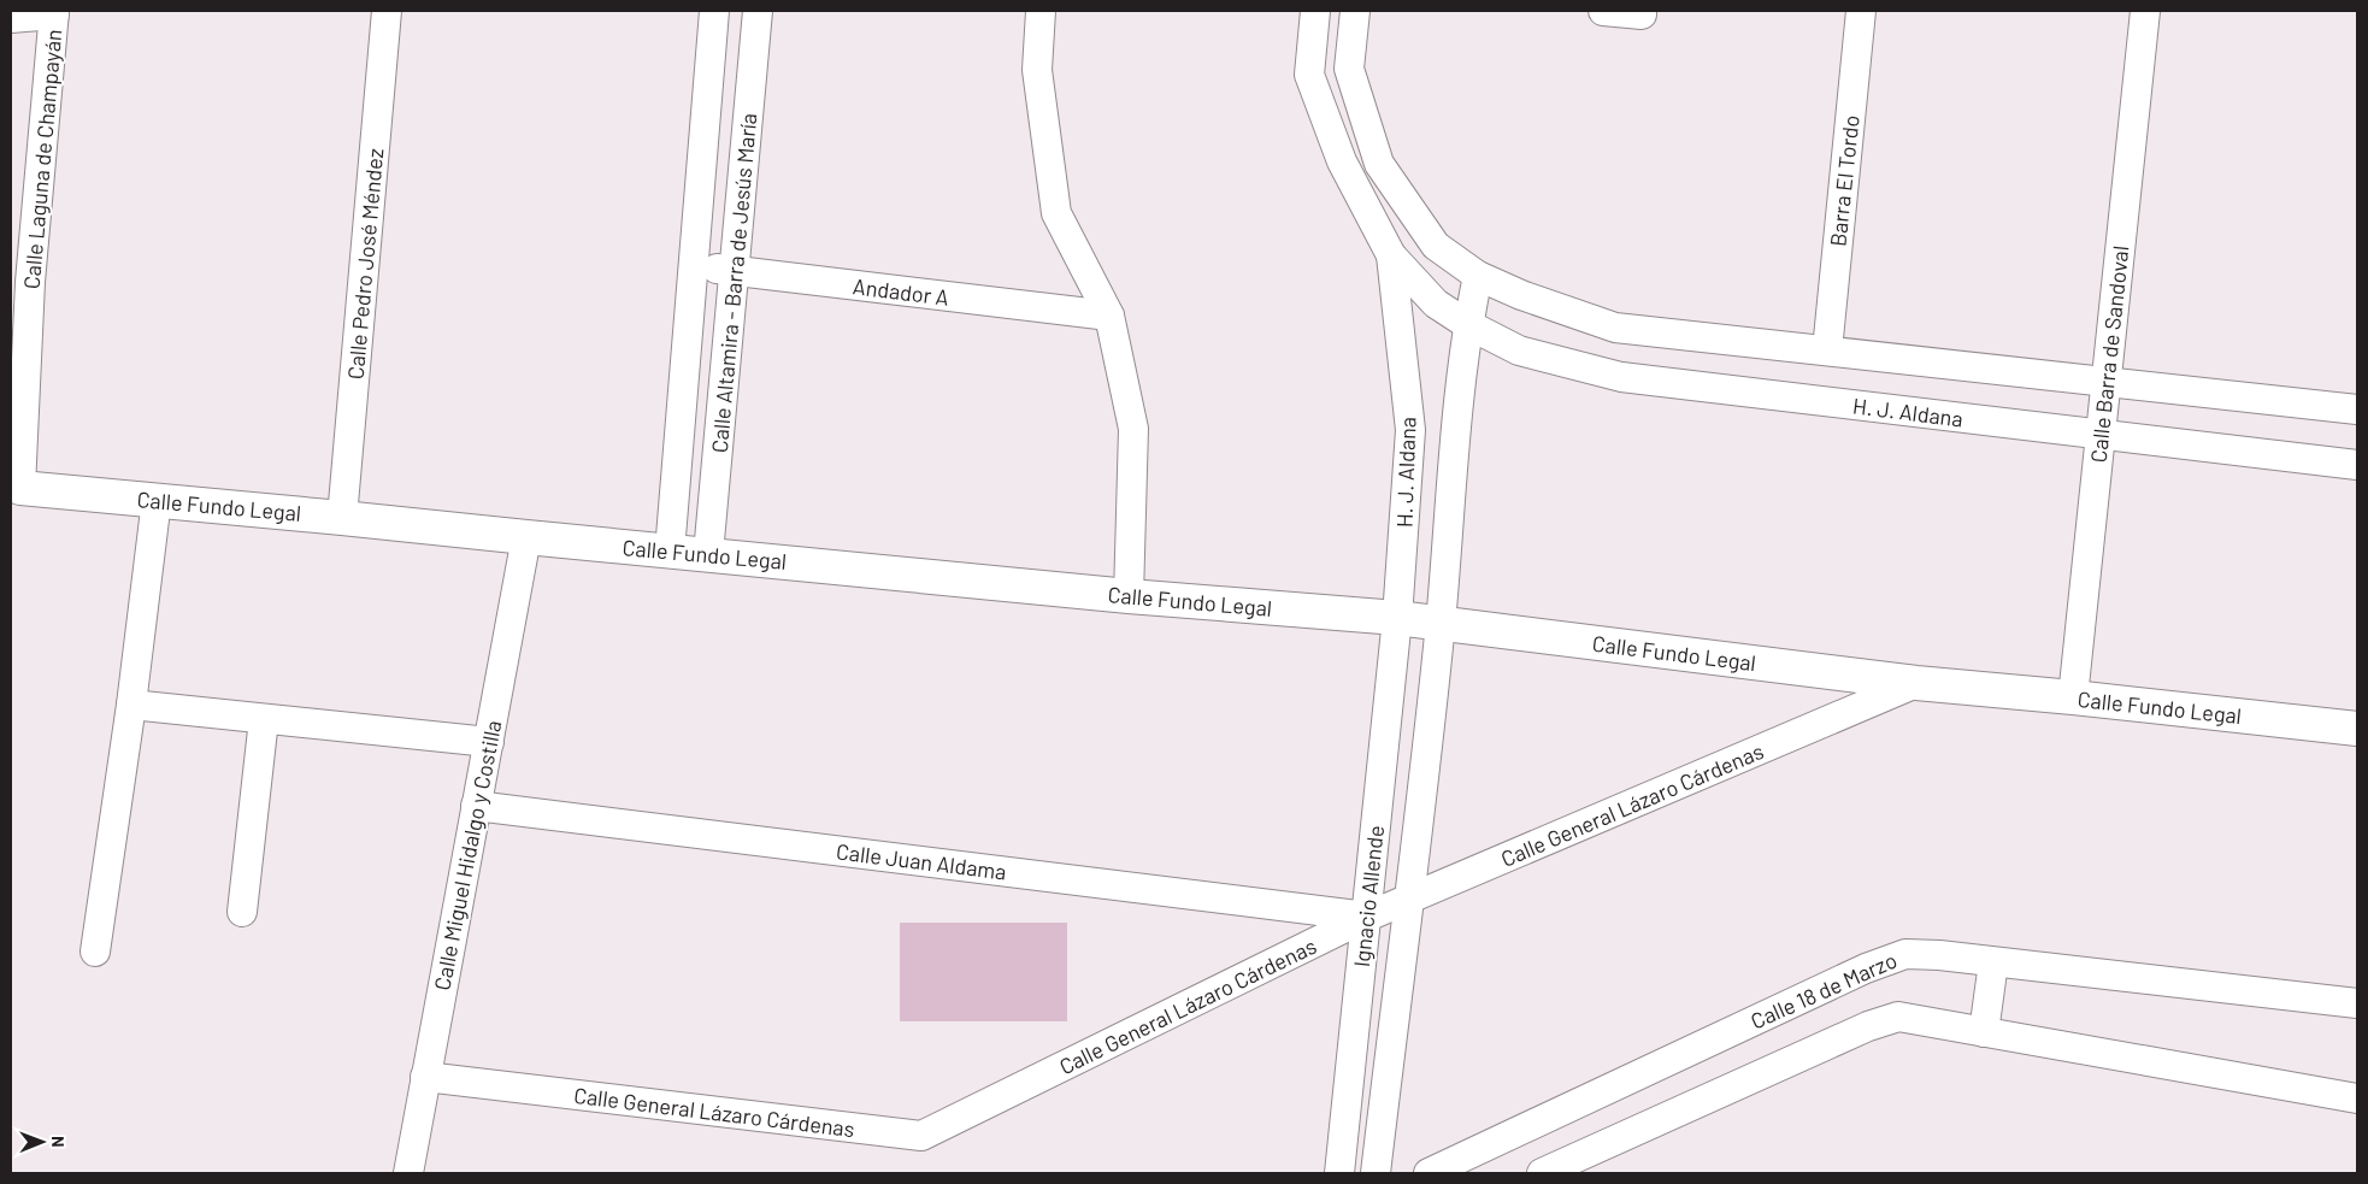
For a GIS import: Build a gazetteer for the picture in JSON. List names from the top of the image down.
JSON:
{
  "streets": {
    "street": [
      "Calle Laguna de Champayán",
      "Barra El Tordo",
      "Calle Pedro José Méndez",
      "Calle Altamira - Barra de Jesús María",
      "Andador A",
      "Calle Barra de Sandoval",
      "H. J. Aldana",
      "Calle Fundo Legal",
      "Calle General Lázaro Cárdenas",
      "Calle Miguel Hidalgo y Costilla",
      "Calle Juan Aldama",
      "Ignacio Allende",
      "Calle 18 de Marzo"
    ]
  },
  "crossings": [
    ["Calle Laguna de Champayán", "Calle Fundo Legal"],
    ["Calle Pedro José Méndez", "Calle Fundo Legal"],
    ["Calle Altamira - Barra de Jesús María", "Andador A"],
    ["Calle Altamira - Barra de Jesús María", "Calle Fundo Legal"],
    ["Calle Barra de Sandoval", "H. J. Aldana"],
    ["Calle Barra de Sandoval", "Calle Fundo Legal"],
    ["H. J. Aldana", "Calle Fundo Legal"],
    ["H. J. Aldana", "Ignacio Allende"],
    ["Calle Fundo Legal", "Calle General Lázaro Cárdenas"],
    ["Calle Fundo Legal", "Calle Miguel Hidalgo y Costilla"],
    ["Calle Fundo Legal", "Ignacio Allende"],
    ["Calle General Lázaro Cárdenas", "Calle Miguel Hidalgo y Costilla"],
    ["Calle General Lázaro Cárdenas", "Calle Juan Aldama"],
    ["Calle General Lázaro Cárdenas", "Ignacio Allende"],
    ["Calle Miguel Hidalgo y Costilla", "Calle Juan Aldama"],
    ["Calle Juan Aldama", "Ignacio Allende"]
  ],
  "north": "right"
}
